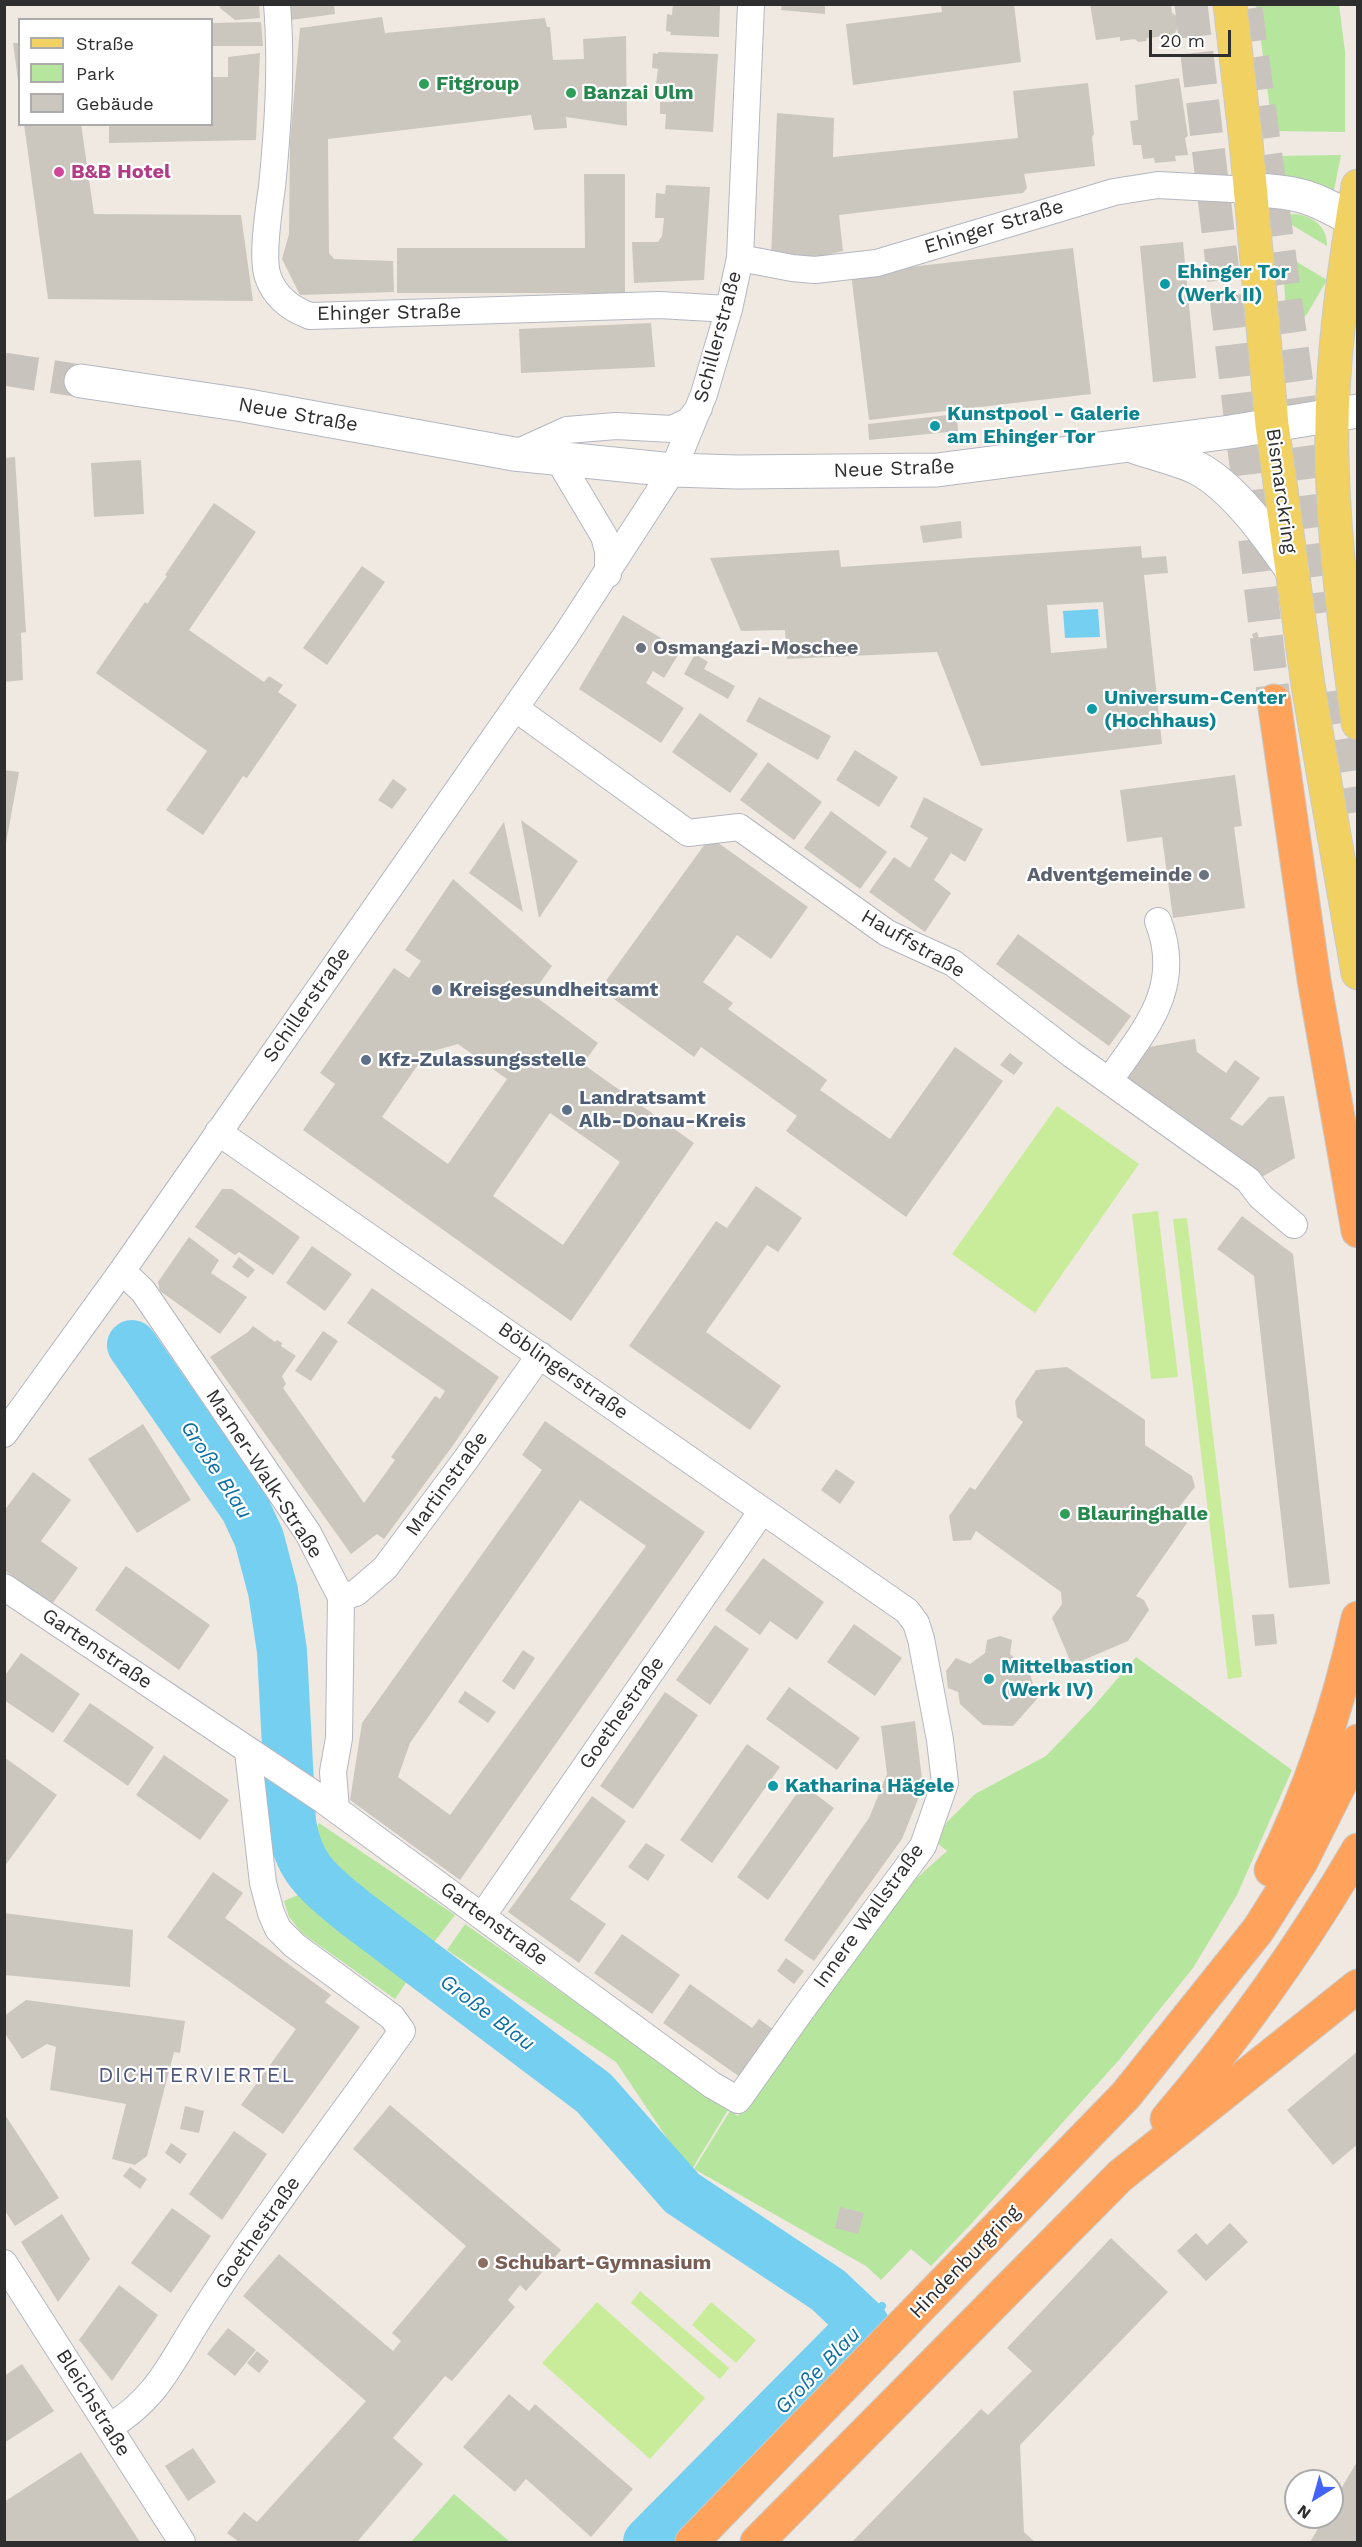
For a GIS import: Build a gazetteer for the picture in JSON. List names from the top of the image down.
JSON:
{
  "streets": {
    "highway": ["Hindenburgring"],
    "main road": ["Neue Straße", "Bismarckring"],
    "street": [
      "Ehinger Straße",
      "Schillerstraße",
      "Hauffstraße",
      "Böblingerstraße",
      "Marner-Walk-Straße",
      "Martinstraße",
      "Gartenstraße",
      "Goethestraße",
      "Innere Wallstraße",
      "Bleichstraße"
    ]
  },
  "crossings": [
    ["Ehinger Straße", "Schillerstraße"],
    ["Ehinger Straße", "Bismarckring"],
    ["Schillerstraße", "Neue Straße"],
    ["Schillerstraße", "Hauffstraße"],
    ["Schillerstraße", "Böblingerstraße"],
    ["Schillerstraße", "Marner-Walk-Straße"],
    ["Neue Straße", "Bismarckring"],
    ["Böblingerstraße", "Martinstraße"],
    ["Böblingerstraße", "Goethestraße"],
    ["Böblingerstraße", "Innere Wallstraße"],
    ["Marner-Walk-Straße", "Martinstraße"],
    ["Marner-Walk-Straße", "Gartenstraße"],
    ["Gartenstraße", "Goethestraße"],
    ["Gartenstraße", "Innere Wallstraße"],
    ["Goethestraße", "Bleichstraße"]
  ],
  "districts": ["DICHTERVIERTEL"],
  "water": ["Große Blau"],
  "places": [
    "Fitgroup",
    "Banzai Ulm",
    "B&B Hotel",
    "Ehinger Tor (Werk II)",
    "Kunstpool - Galerie am Ehinger Tor",
    "Osmangazi-Moschee",
    "Universum-Center (Hochhaus)",
    "Adventgemeinde",
    "Kreisgesundheitsamt",
    "Kfz-Zulassungsstelle",
    "Landratsamt Alb-Donau-Kreis",
    "Blauringhalle",
    "Mittelbastion (Werk IV)",
    "Katharina Hägele",
    "Schubart-Gymnasium"
  ],
  "legend": ["Straße", "Park", "Gebäude"],
  "scale_bar": "20 m",
  "north": "bottom left"
}
